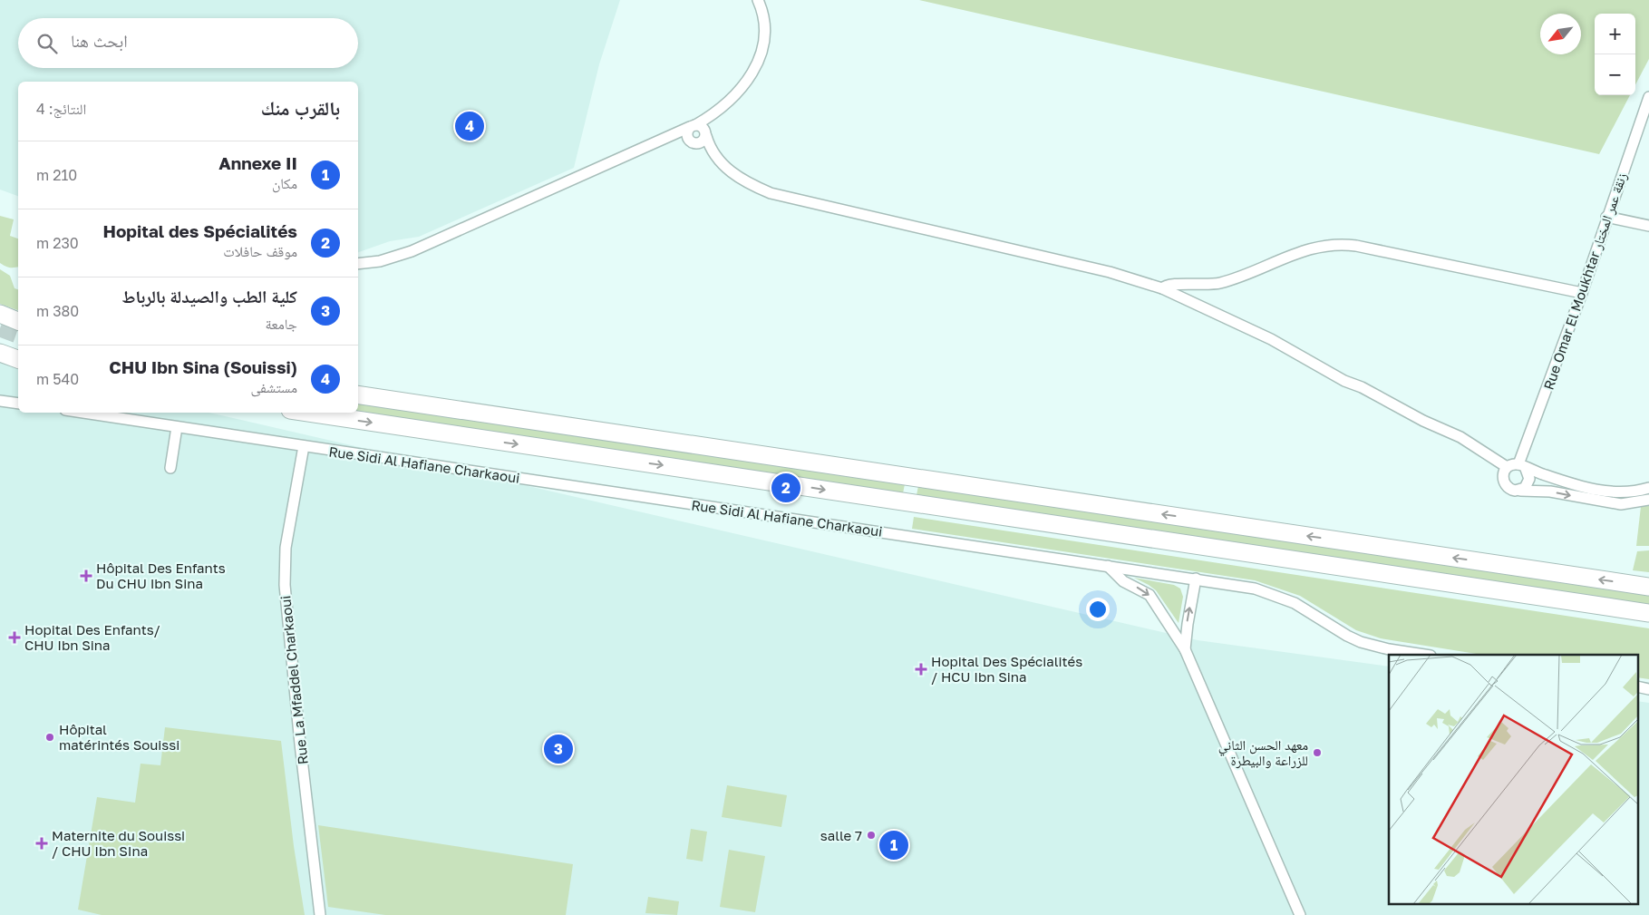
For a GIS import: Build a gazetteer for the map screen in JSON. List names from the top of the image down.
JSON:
{
  "streets": {
    "street": ["Rue Omar El Moukhtar زنقة عمر المختار", "Rue Sidi Al Hafiane Charkaoui", "Rue La Mfaddel Charkaoui"]
  },
  "crossings": [
    ["Rue Sidi Al Hafiane Charkaoui", "Rue La Mfaddel Charkaoui"]
  ],
  "places": {
    "health": [
      "Hôpital Des Enfants Du CHU Ibn Sina",
      "Hopital Des Enfants/ CHU Ibn Sina",
      "Hopital Des Spécialités / HCU Ibn Sina",
      "Maternite du Souissi / CHU Ibn SIna"
    ],
    "other": ["Hôpital matérintés Souissi", "معهد الحسن الثاني للزراعة والبيطرة", "salle 7"]
  },
  "north": "bottom left",
  "page": {
    "map_buttons": ["+", "−"],
    "search": "ابحث هنا",
    "heading": ["بالقرب منك", "النتائج: 4"],
    "pins": [
      "4",
      "2",
      "3",
      "1"
    ],
    "list": [
      {
        "mark": "1",
        "name": "Annexe II",
        "note": "مكان",
        "value": "210 m"
      },
      {
        "mark": "2",
        "name": "Hopital des Spécialités",
        "note": "موقف حافلات",
        "value": "230 m"
      },
      {
        "mark": "3",
        "name": "كلية الطب والصيدلة بالرباط",
        "note": "جامعة",
        "value": "380 m"
      },
      {
        "mark": "4",
        "name": "CHU Ibn Sina (Souissi)",
        "note": "مستشفى",
        "value": "540 m"
      }
    ]
  }
}
